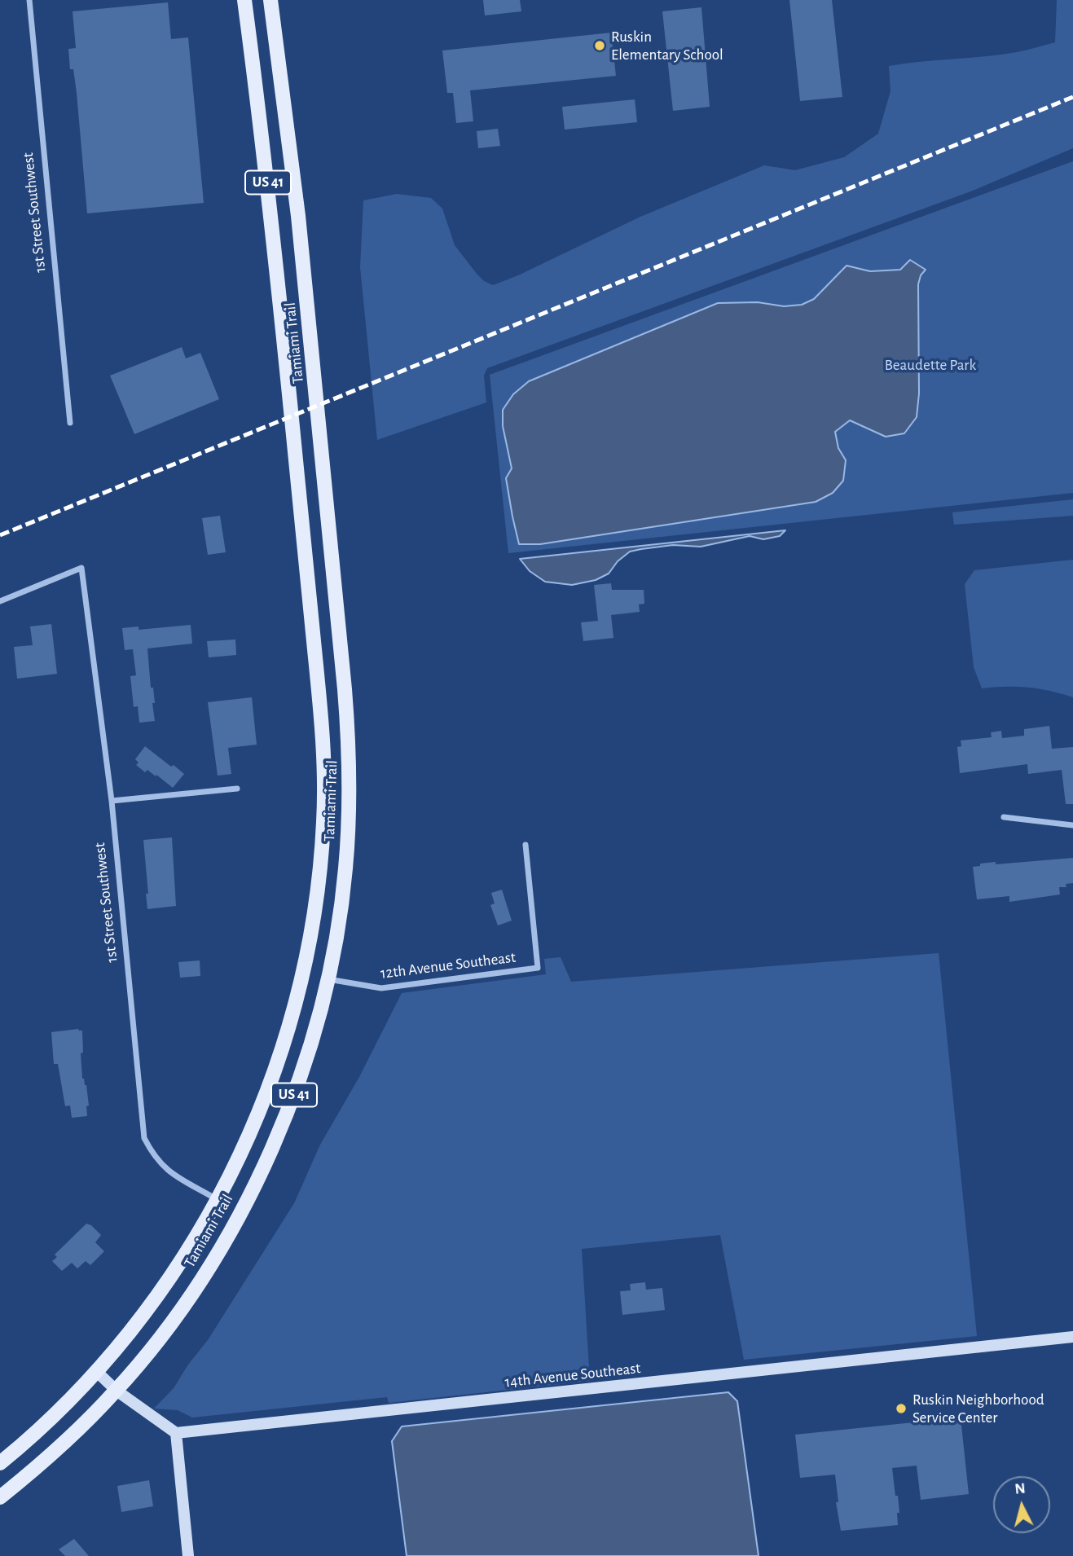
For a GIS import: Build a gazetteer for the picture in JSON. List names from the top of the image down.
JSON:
{
  "streets": {
    "main road": ["US 41", "Tamiami Trail"],
    "street": ["1st Street Southwest", "12th Avenue Southeast", "14th Avenue Southeast"]
  },
  "crossings": [
    ["1st Street Southwest", "Tamiami Trail"],
    ["Tamiami Trail", "12th Avenue Southeast"]
  ],
  "parks": ["Beaudette Park"],
  "places": ["Ruskin Elementary School", "Ruskin Neighborhood Service Center"],
  "north": "top"
}
